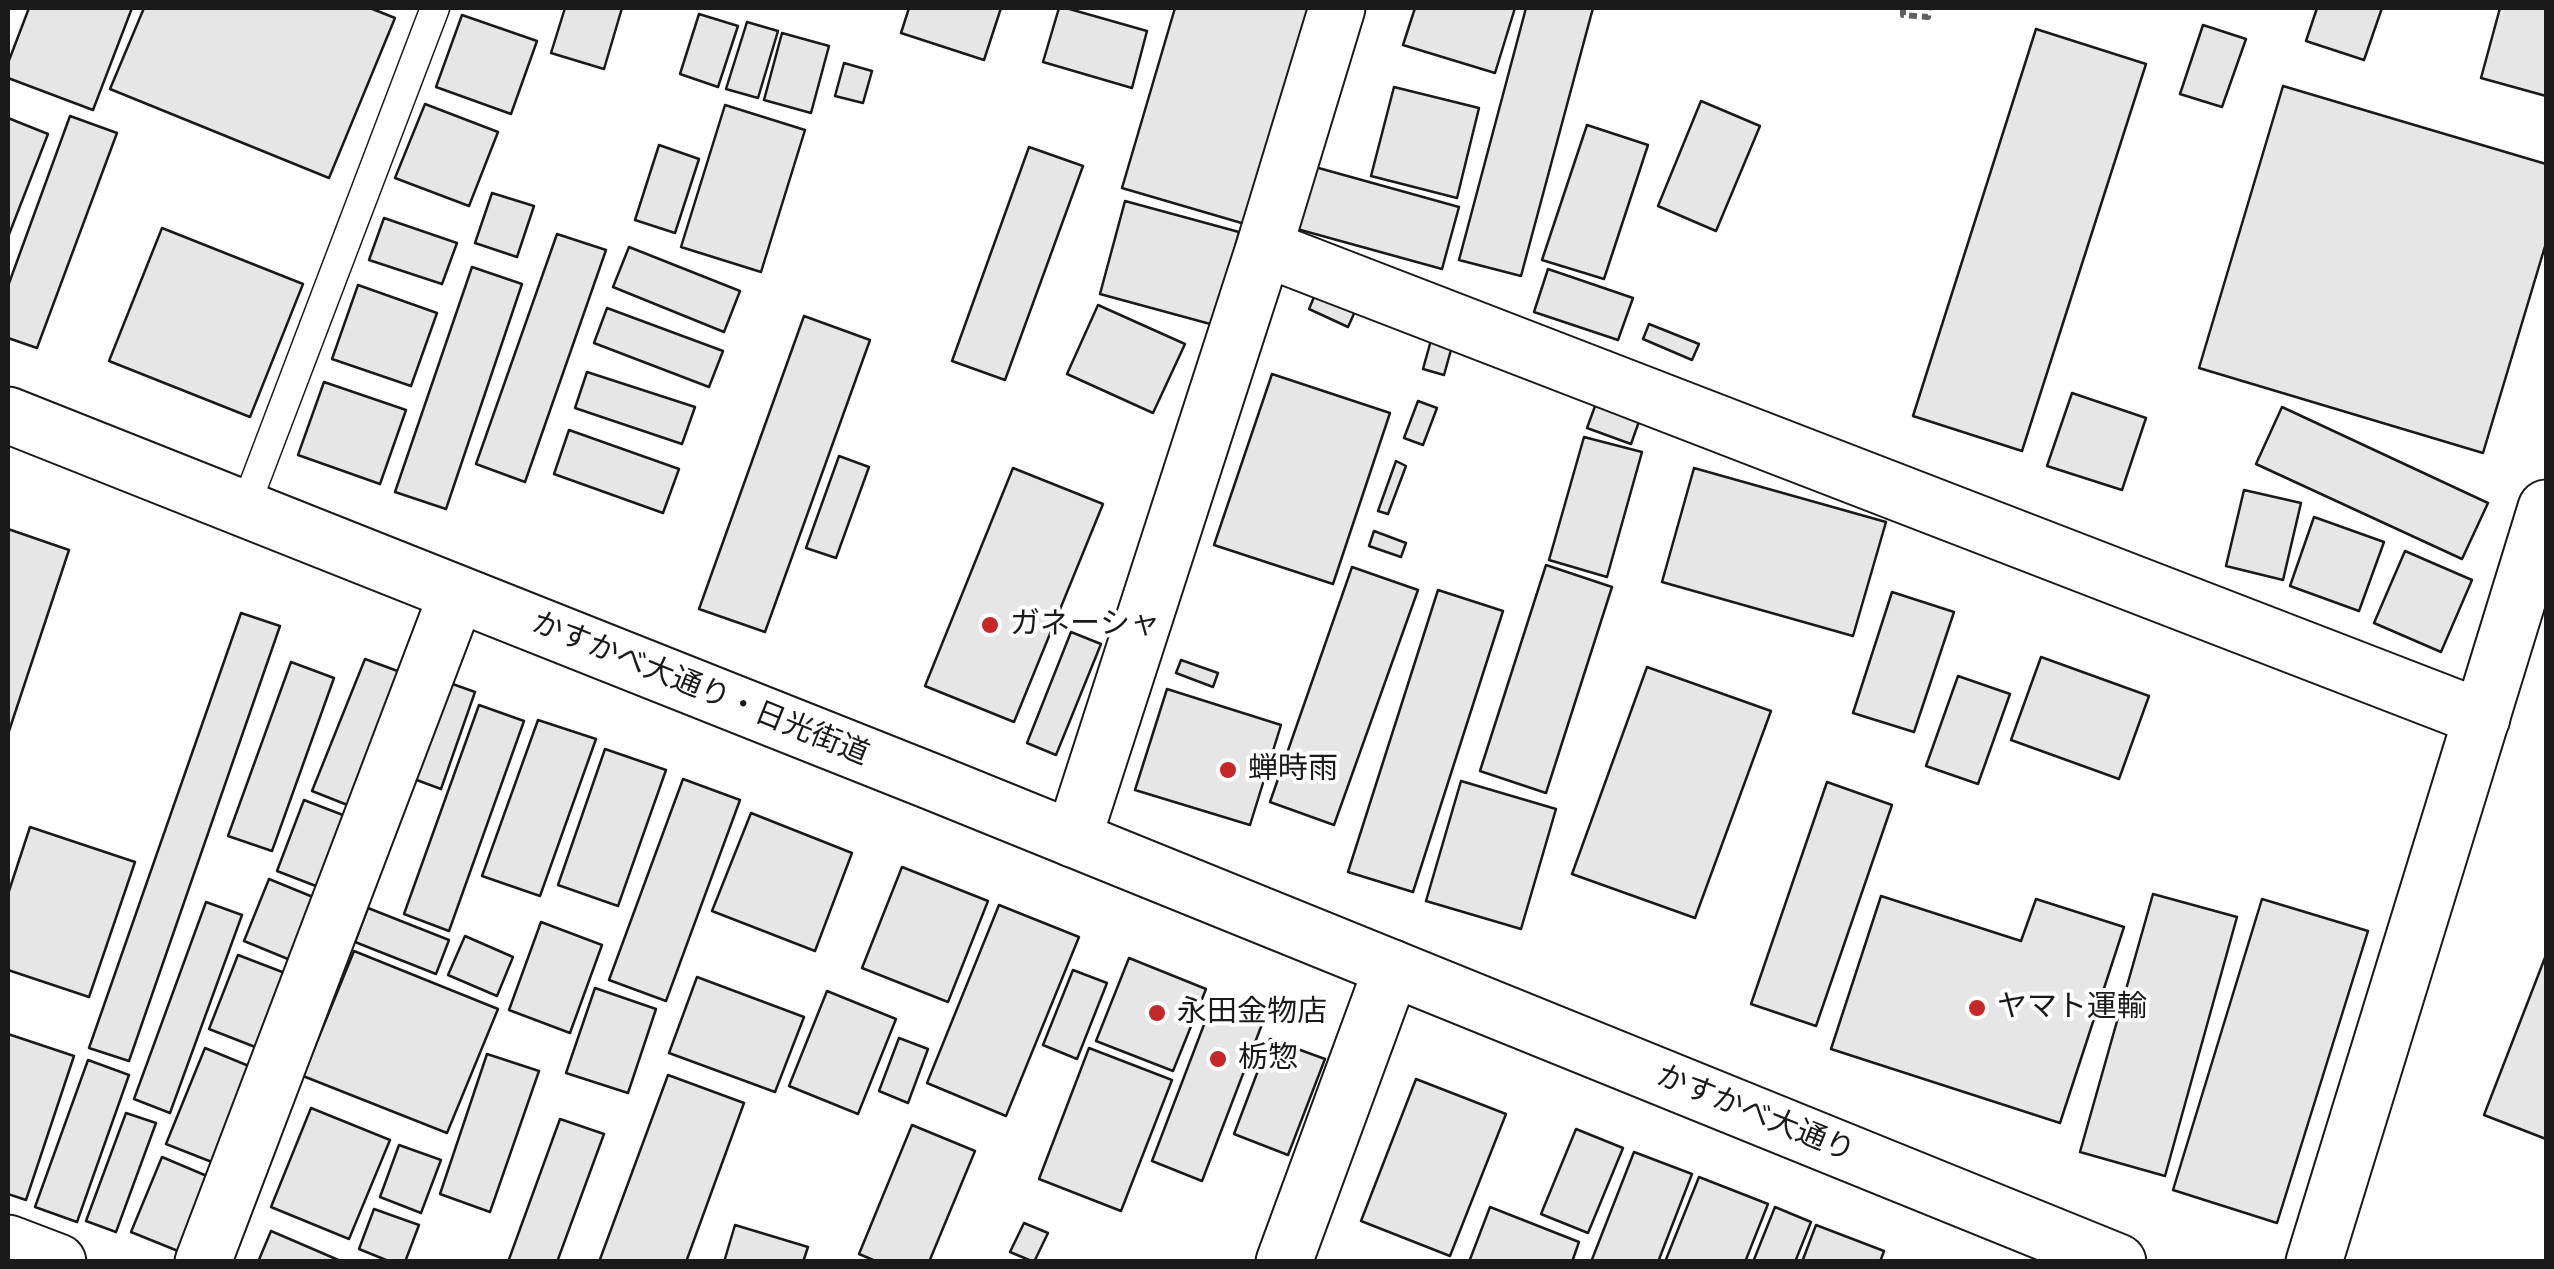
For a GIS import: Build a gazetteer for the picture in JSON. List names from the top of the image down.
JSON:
{
  "streets": {
    "street": ["かすかべ大通り・日光街道", "かすかべ大通り"]
  },
  "crossings": [
    ["かすかべ大通り・日光街道", "かすかべ大通り"]
  ],
  "places": [
    "ガネーシャ",
    "蝉時雨",
    "ヤマト運輸",
    "永田金物店",
    "栃惣"
  ]
}
